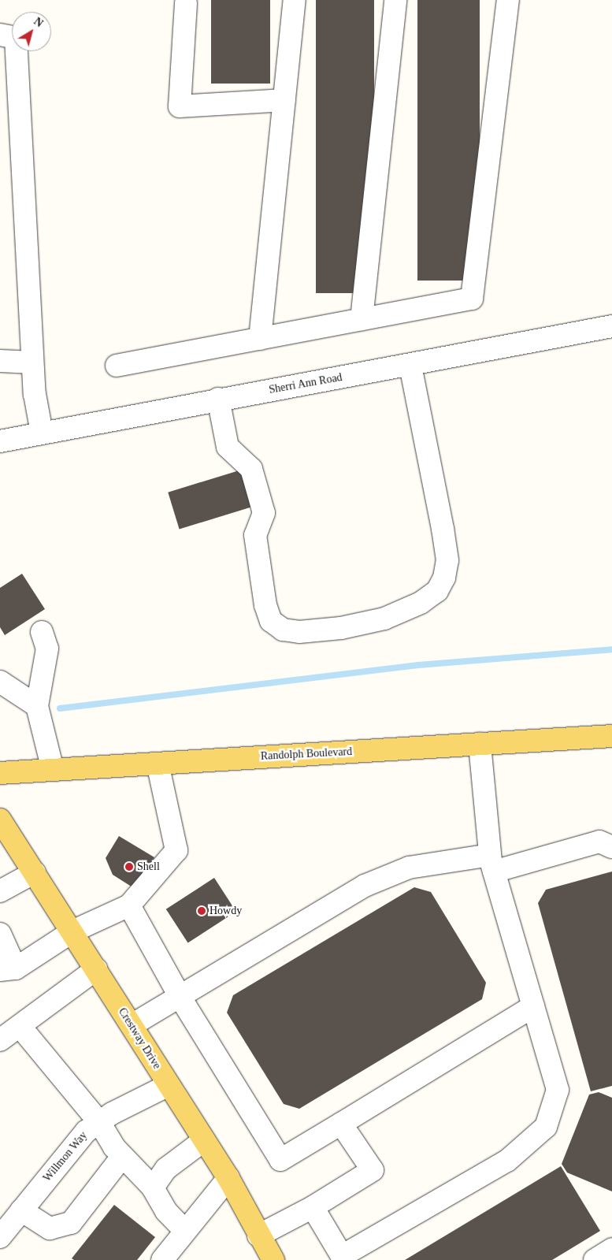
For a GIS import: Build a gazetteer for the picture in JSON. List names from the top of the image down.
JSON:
{
  "streets": {
    "main road": ["Randolph Boulevard", "Crestway Drive"],
    "street": ["Sherri Ann Road", "Willmon Way"]
  },
  "crossings": [
    ["Crestway Drive", "Willmon Way"]
  ],
  "places": ["Shell", "Howdy"],
  "north": "top right"
}
